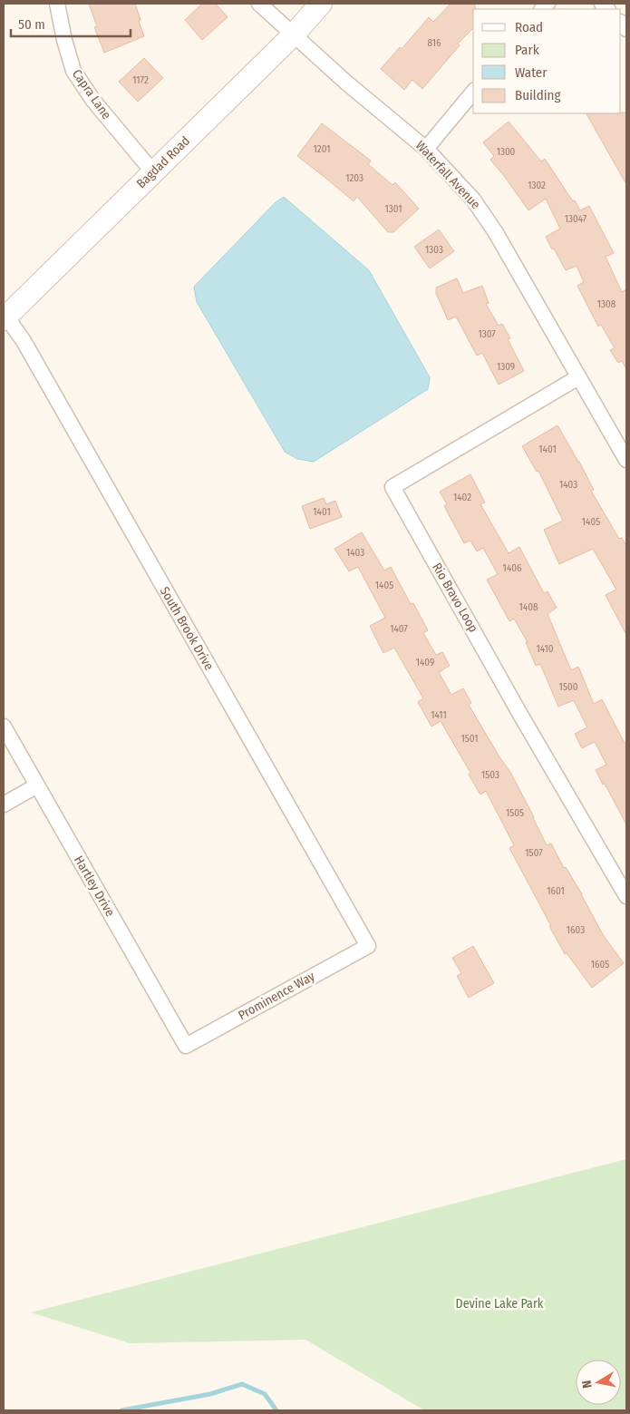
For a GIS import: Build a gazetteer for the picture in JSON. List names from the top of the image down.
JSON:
{
  "streets": {
    "street": [
      "Capra Lane",
      "Bagdad Road",
      "Waterfall Avenue",
      "Rio Bravo Loop",
      "South Brook Drive",
      "Hartley Drive",
      "Prominence Way"
    ]
  },
  "crossings": [
    ["Capra Lane", "Bagdad Road"],
    ["Bagdad Road", "Waterfall Avenue"],
    ["Bagdad Road", "South Brook Drive"],
    ["Waterfall Avenue", "Rio Bravo Loop"],
    ["South Brook Drive", "Prominence Way"],
    ["Hartley Drive", "Prominence Way"]
  ],
  "parks": ["Devine Lake Park"],
  "house_numbers": [
    "816",
    "1172",
    "1201",
    "1300",
    "1203",
    "1302",
    "1301",
    "13047",
    "1303",
    "1308",
    "1307",
    "1309",
    "1401",
    "1403",
    "1402",
    "1401",
    "1405",
    "1403",
    "1406",
    "1405",
    "1408",
    "1407",
    "1410",
    "1409",
    "1500",
    "1411",
    "1501",
    "1503",
    "1505",
    "1507",
    "1601",
    "1603",
    "1605"
  ],
  "legend": [
    "Road",
    "Park",
    "Water",
    "Building"
  ],
  "scale_bar": "50 m",
  "north": "left"
}
